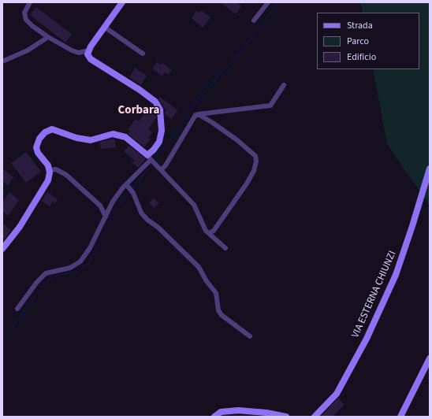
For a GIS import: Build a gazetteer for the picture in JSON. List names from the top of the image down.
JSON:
{
  "streets": {
    "main road": ["VIA ESTERNA CHIUNZI"]
  },
  "districts": ["Corbara"],
  "legend": ["Strada", "Parco", "Edificio"]
}
